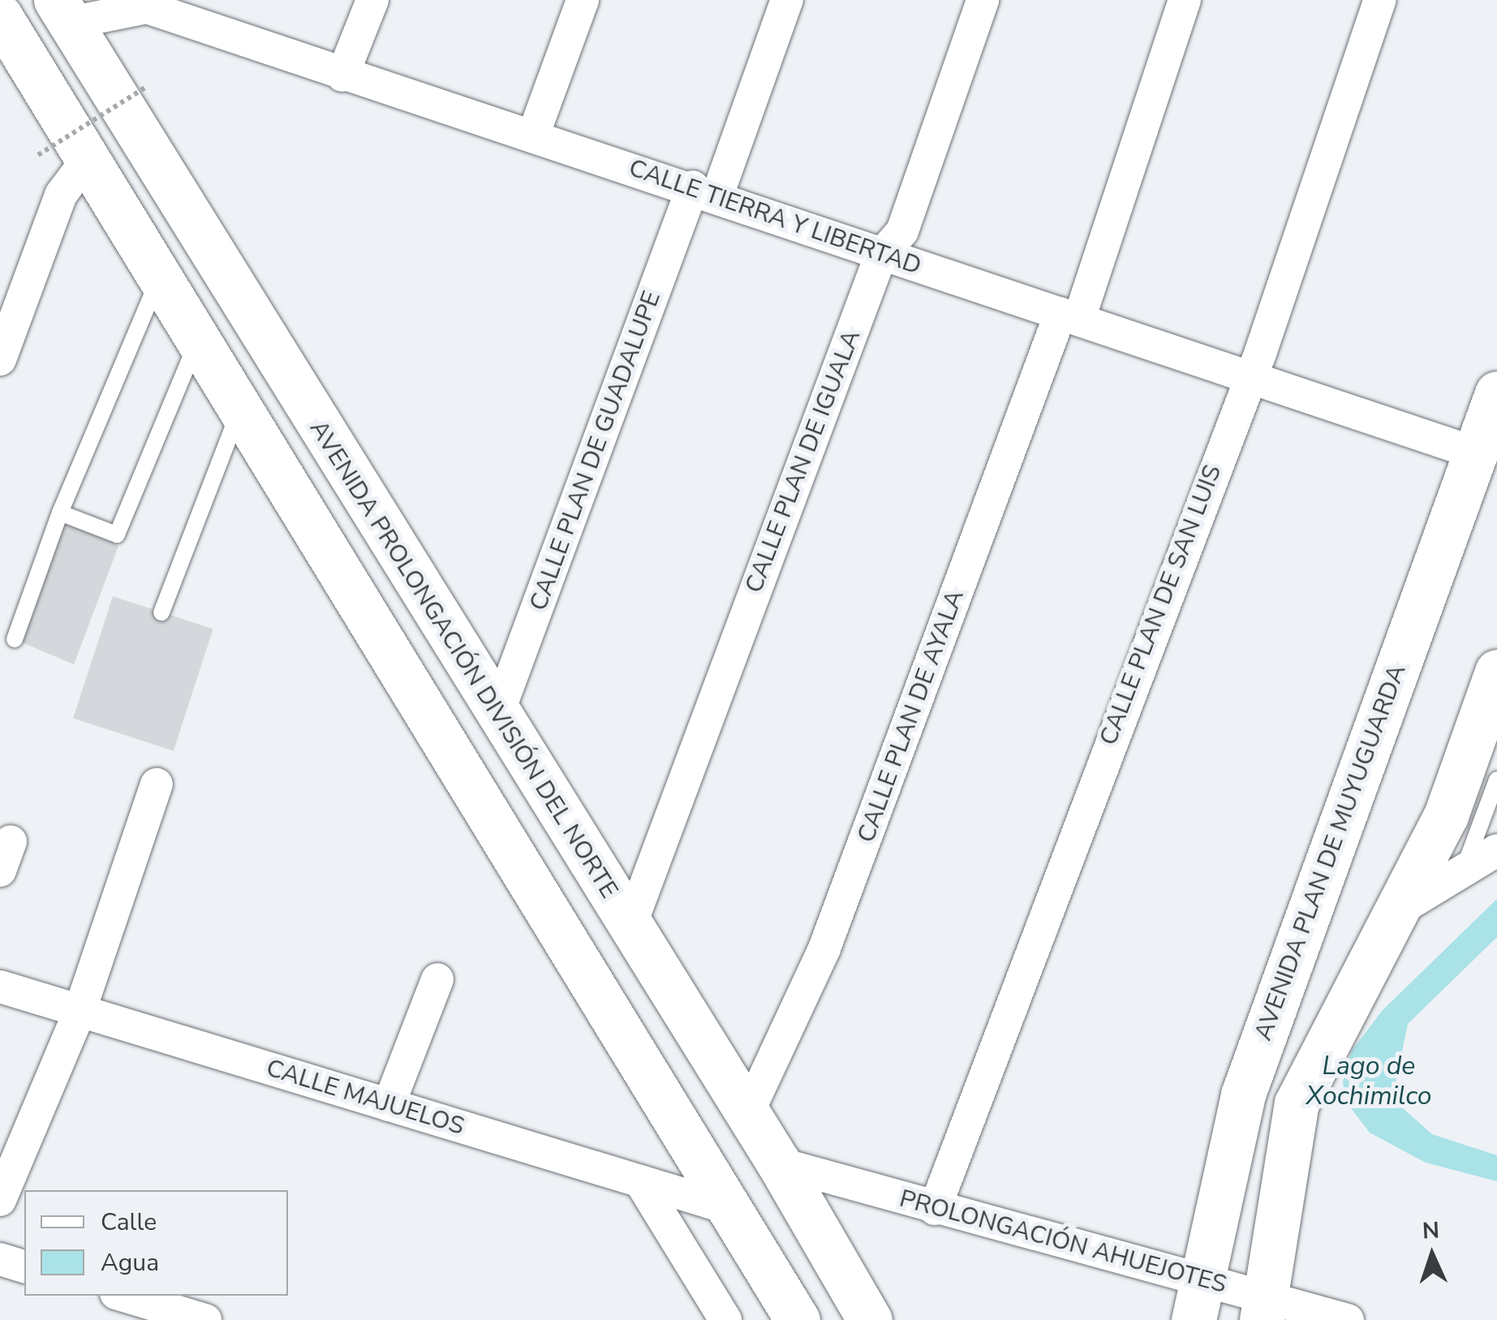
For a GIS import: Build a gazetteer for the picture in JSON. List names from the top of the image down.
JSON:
{
  "streets": {
    "main road": ["AVENIDA PROLONGACIÓN DIVISIÓN DEL NORTE", "AVENIDA PLAN DE MUYUGUARDA"],
    "street": [
      "CALLE TIERRA Y LIBERTAD",
      "CALLE PLAN DE GUADALUPE",
      "CALLE PLAN DE IGUALA",
      "CALLE PLAN DE SAN LUIS",
      "CALLE PLAN DE AYALA",
      "CALLE MAJUELOS",
      "PROLONGACIÓN AHUEJOTES"
    ]
  },
  "crossings": [
    ["CALLE TIERRA Y LIBERTAD", "CALLE PLAN DE GUADALUPE"],
    ["CALLE TIERRA Y LIBERTAD", "CALLE PLAN DE IGUALA"],
    ["CALLE TIERRA Y LIBERTAD", "CALLE PLAN DE SAN LUIS"],
    ["CALLE TIERRA Y LIBERTAD", "AVENIDA PROLONGACIÓN DIVISIÓN DEL NORTE"],
    ["CALLE TIERRA Y LIBERTAD", "CALLE PLAN DE AYALA"],
    ["CALLE TIERRA Y LIBERTAD", "AVENIDA PLAN DE MUYUGUARDA"],
    ["CALLE PLAN DE GUADALUPE", "AVENIDA PROLONGACIÓN DIVISIÓN DEL NORTE"],
    ["CALLE PLAN DE IGUALA", "AVENIDA PROLONGACIÓN DIVISIÓN DEL NORTE"],
    ["CALLE PLAN DE SAN LUIS", "PROLONGACIÓN AHUEJOTES"],
    ["AVENIDA PROLONGACIÓN DIVISIÓN DEL NORTE", "CALLE PLAN DE AYALA"],
    ["AVENIDA PROLONGACIÓN DIVISIÓN DEL NORTE", "PROLONGACIÓN AHUEJOTES"],
    ["AVENIDA PLAN DE MUYUGUARDA", "PROLONGACIÓN AHUEJOTES"]
  ],
  "water": ["Lago de Xochimilco"],
  "legend": ["Calle", "Agua"],
  "north": "top"
}
